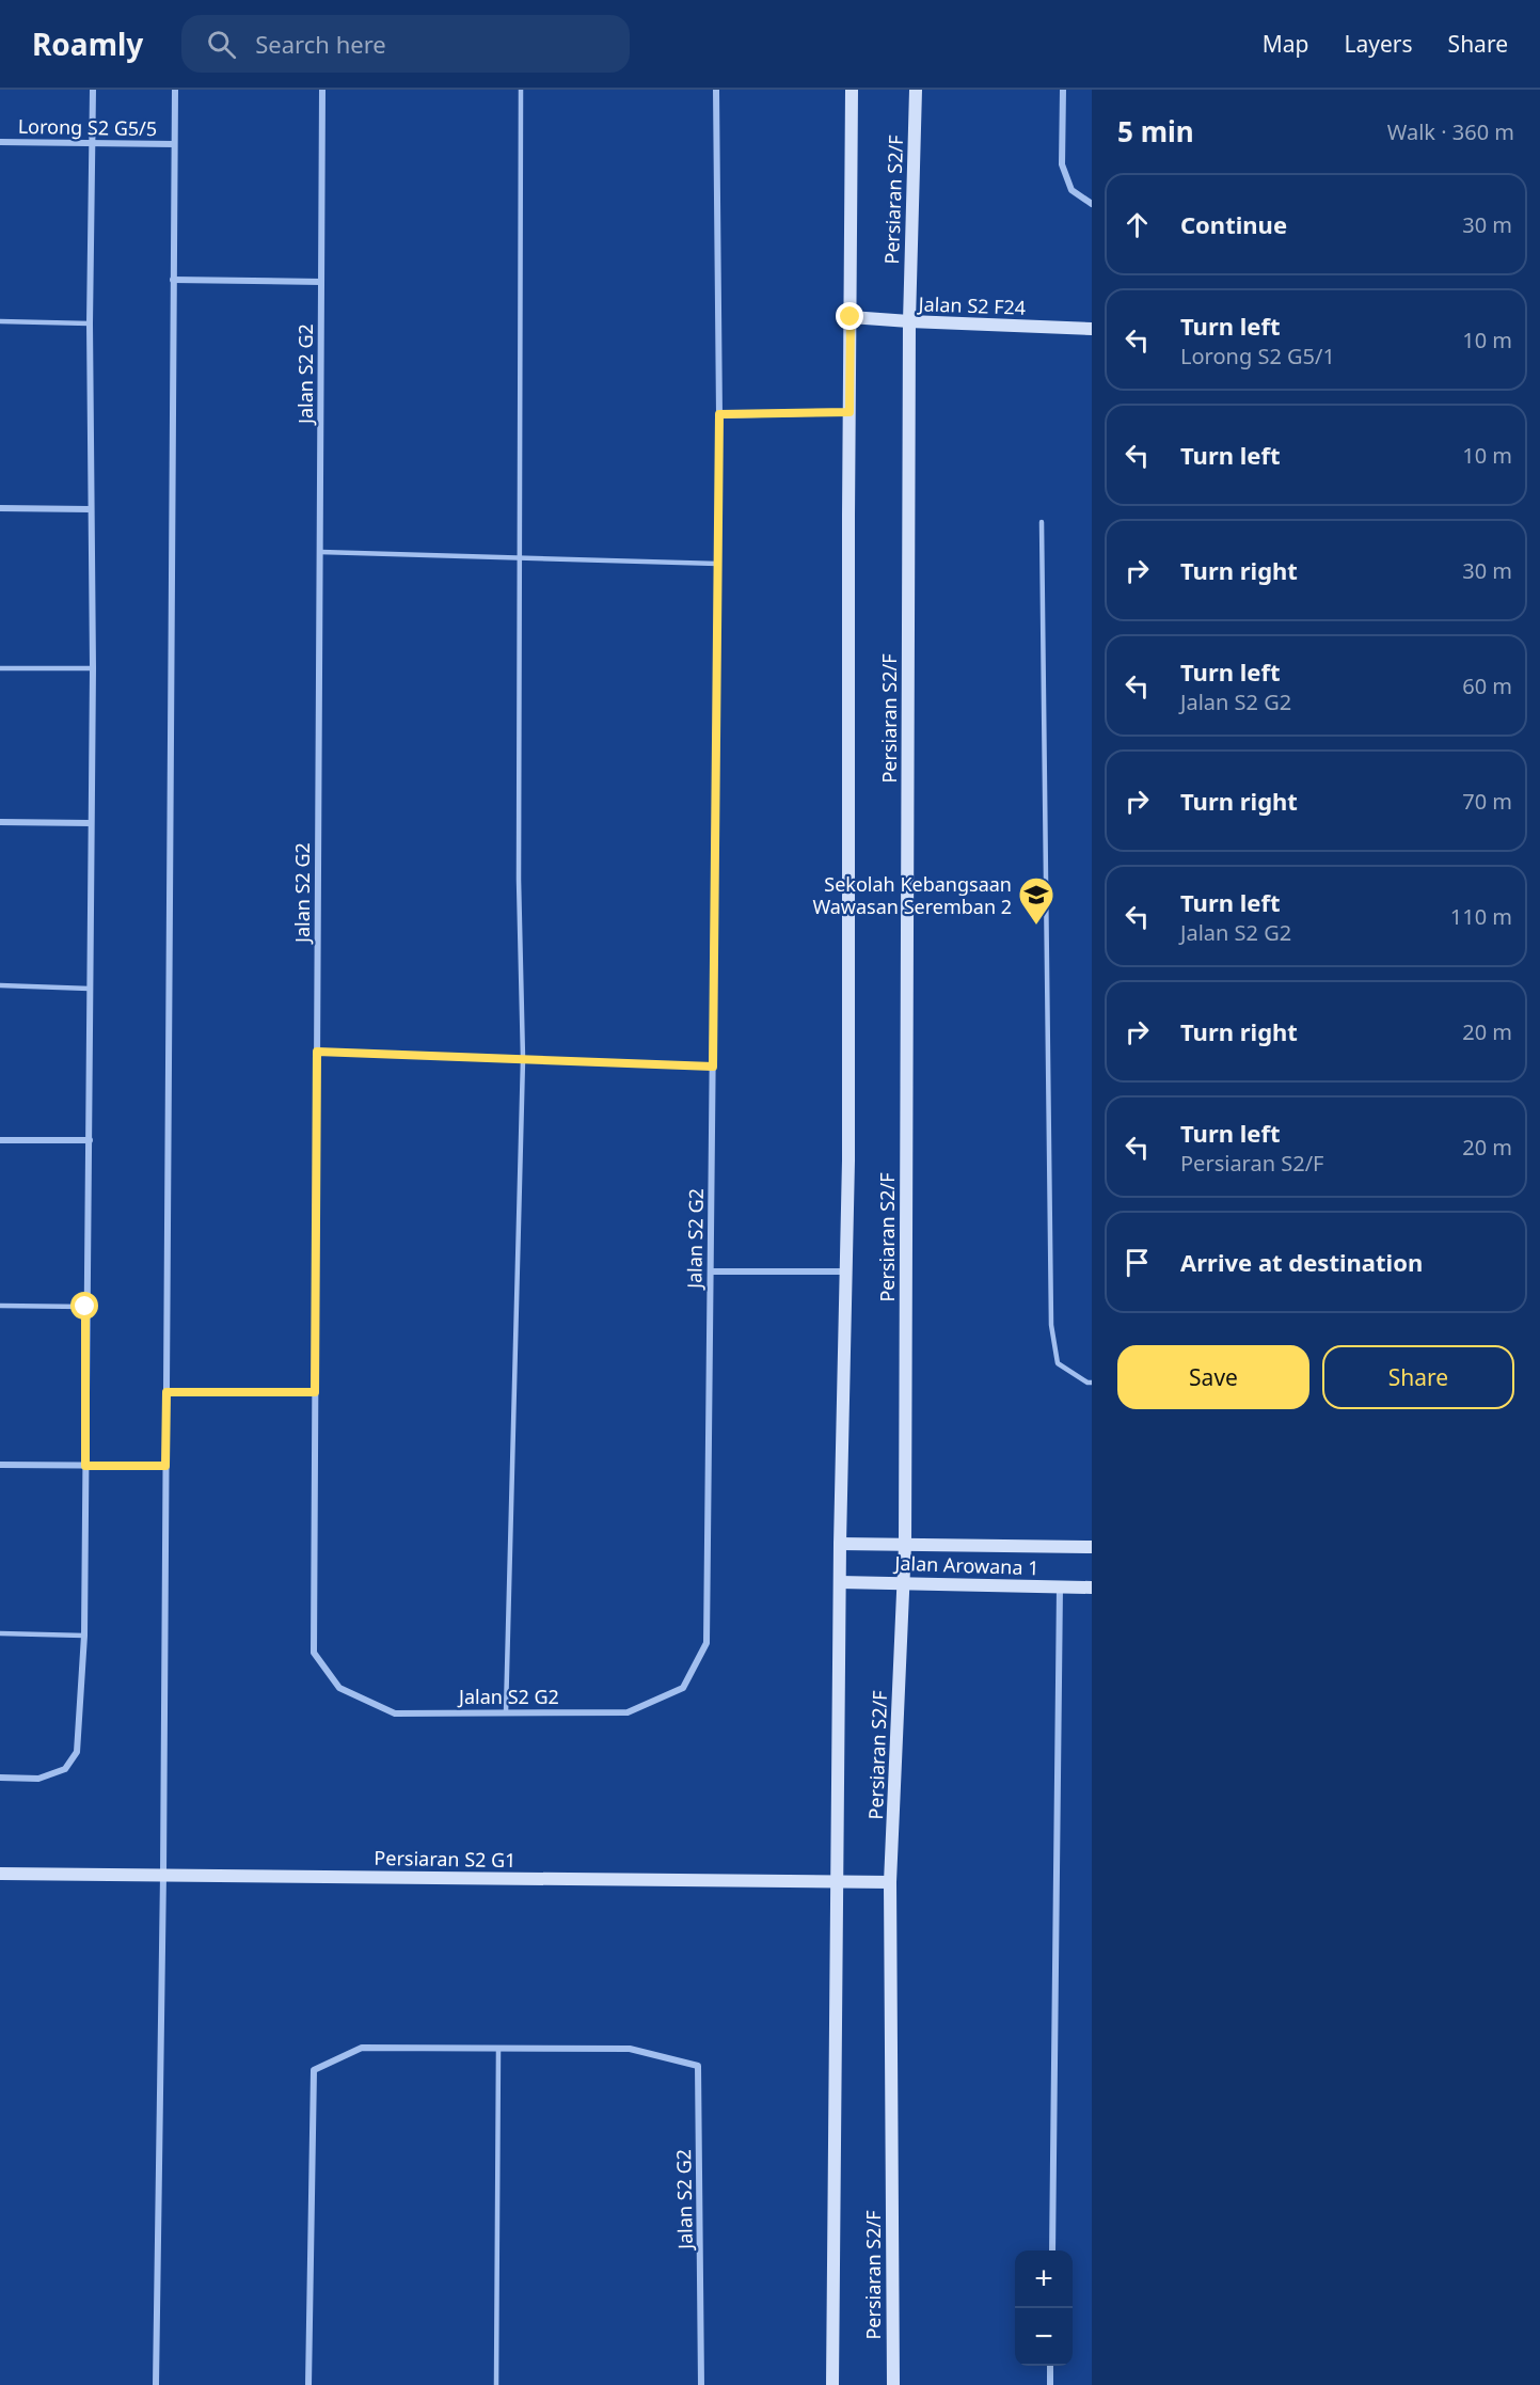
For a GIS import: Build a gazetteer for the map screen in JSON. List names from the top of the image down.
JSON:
{
  "streets": {
    "main road": [
      "Persiaran S2/F",
      "Jalan S2 F24",
      "Jalan Arowana 1",
      "Persiaran S2 G1"
    ],
    "street": ["Lorong S2 G5/5", "Jalan S2 G2"]
  },
  "crossings": [
    ["Persiaran S2/F", "Jalan S2 F24"],
    ["Persiaran S2/F", "Jalan Arowana 1"],
    ["Persiaran S2/F", "Persiaran S2 G1"]
  ],
  "places": {
    "school or university": ["Sekolah Kebangsaan Wawasan Seremban 2"]
  },
  "page": {
    "header": "Roamly",
    "search": "Search here",
    "nav": ["Map", "Layers", "Share"],
    "heading": ["5 min", "Walk · 360 m"],
    "list": [
      ["Continue", "30 m"],
      ["Turn left", "Lorong S2 G5/1", "10 m"],
      ["Turn left", "10 m"],
      ["Turn right", "30 m"],
      ["Turn left", "Jalan S2 G2", "60 m"],
      ["Turn right", "70 m"],
      ["Turn left", "Jalan S2 G2", "110 m"],
      ["Turn right", "20 m"],
      ["Turn left", "Persiaran S2/F", "20 m"],
      "Arrive at destination"
    ],
    "buttons": ["Save", "Share"],
    "map_buttons": ["+", "−"]
  }
}
